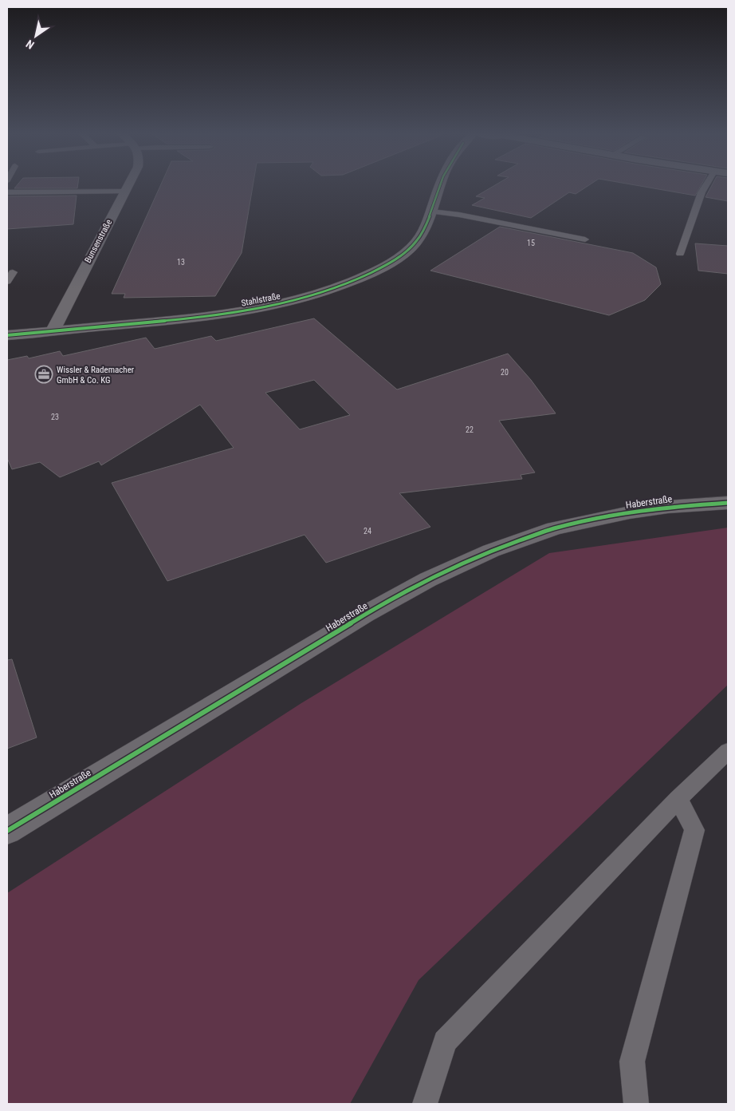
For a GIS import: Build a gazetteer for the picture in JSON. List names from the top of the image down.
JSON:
{
  "streets": {
    "street": ["Bunsenstraße", "Stahlstraße", "Haberstraße"]
  },
  "crossings": [
    ["Bunsenstraße", "Stahlstraße"]
  ],
  "places": {
    "office": ["Wissler & Rademacher GmbH & Co. KG"]
  },
  "house_numbers": [
    "15",
    "13",
    "20",
    "23",
    "22",
    "24"
  ],
  "north": "bottom left"
}
